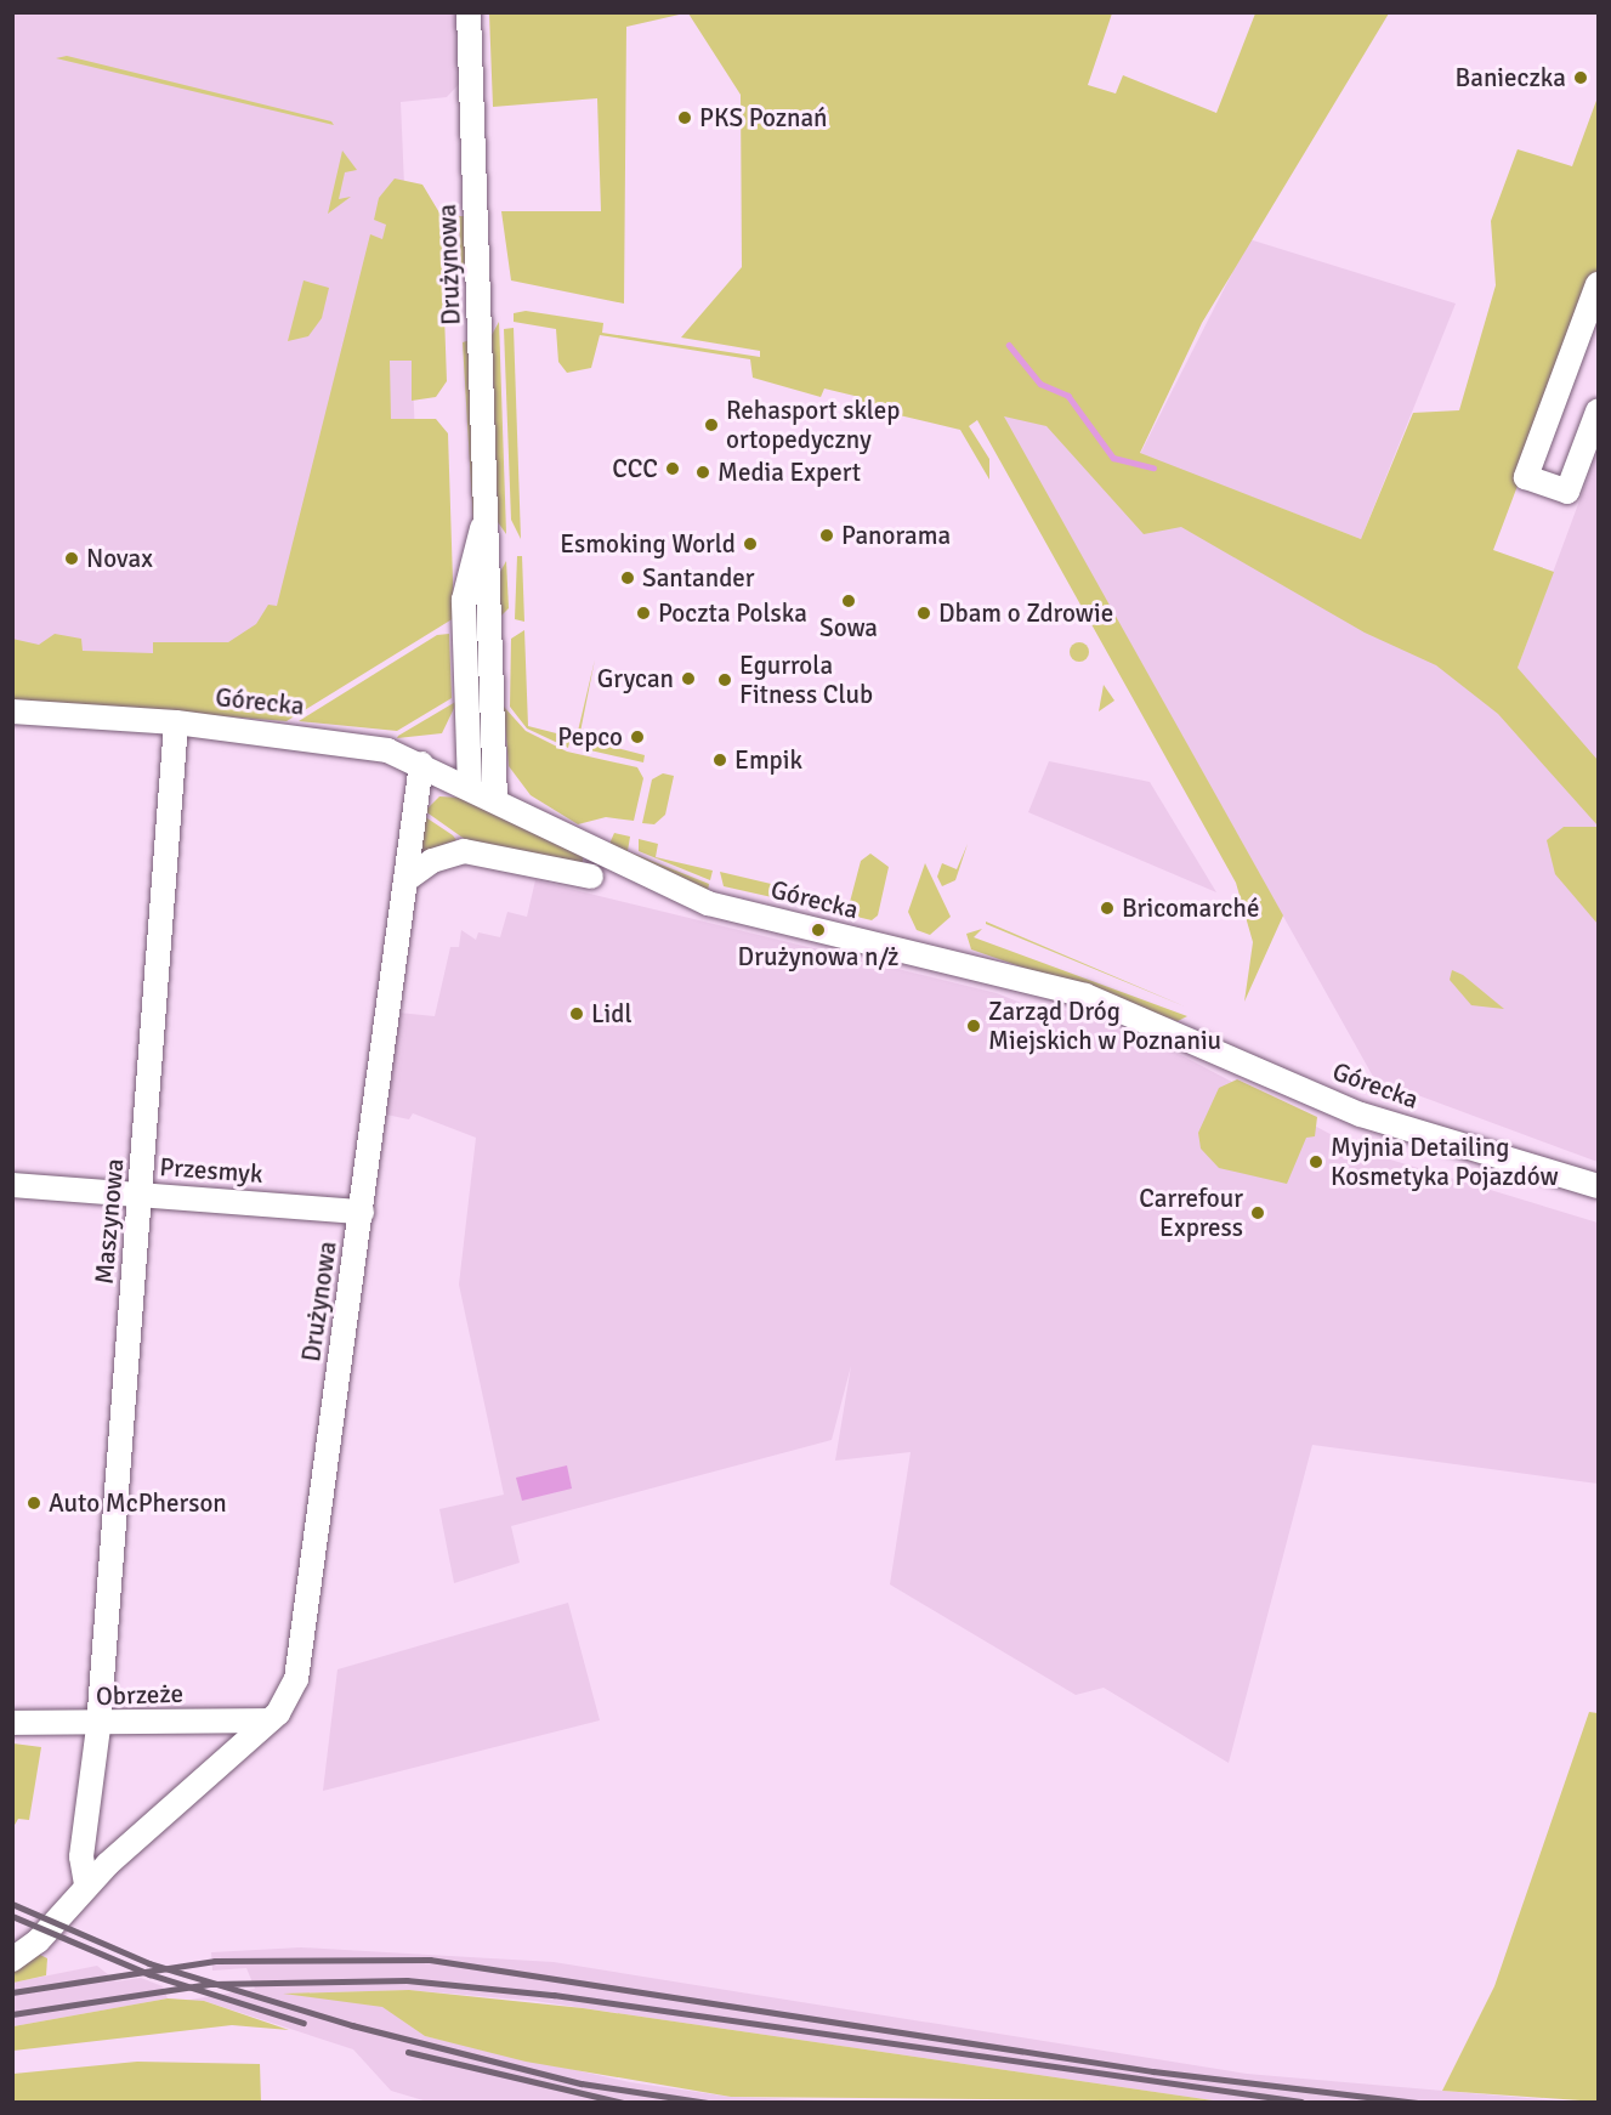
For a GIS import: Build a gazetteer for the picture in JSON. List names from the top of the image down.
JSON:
{
  "streets": {
    "street": [
      "Drużynowa",
      "Górecka",
      "Przesmyk",
      "Maszynowa",
      "Obrzeże"
    ]
  },
  "crossings": [
    ["Drużynowa", "Górecka"],
    ["Drużynowa", "Przesmyk"],
    ["Drużynowa", "Maszynowa"],
    ["Drużynowa", "Obrzeże"],
    ["Górecka", "Maszynowa"],
    ["Przesmyk", "Maszynowa"],
    ["Maszynowa", "Obrzeże"]
  ],
  "places": [
    "Banieczka",
    "PKS Poznań",
    "Rehasport sklep ortopedyczny",
    "CCC",
    "Media Expert",
    "Panorama",
    "Esmoking World",
    "Novax",
    "Santander",
    "Sowa",
    "Poczta Polska",
    "Dbam o Zdrowie",
    "Grycan",
    "Egurrola Fitness Club",
    "Pepco",
    "Empik",
    "Bricomarché",
    "Drużynowa n/ż",
    "Lidl",
    "Zarząd Dróg Miejskich w Poznaniu",
    "Myjnia Detailing Kosmetyka Pojazdów",
    "Carrefour Express",
    "Auto McPherson"
  ]
}
